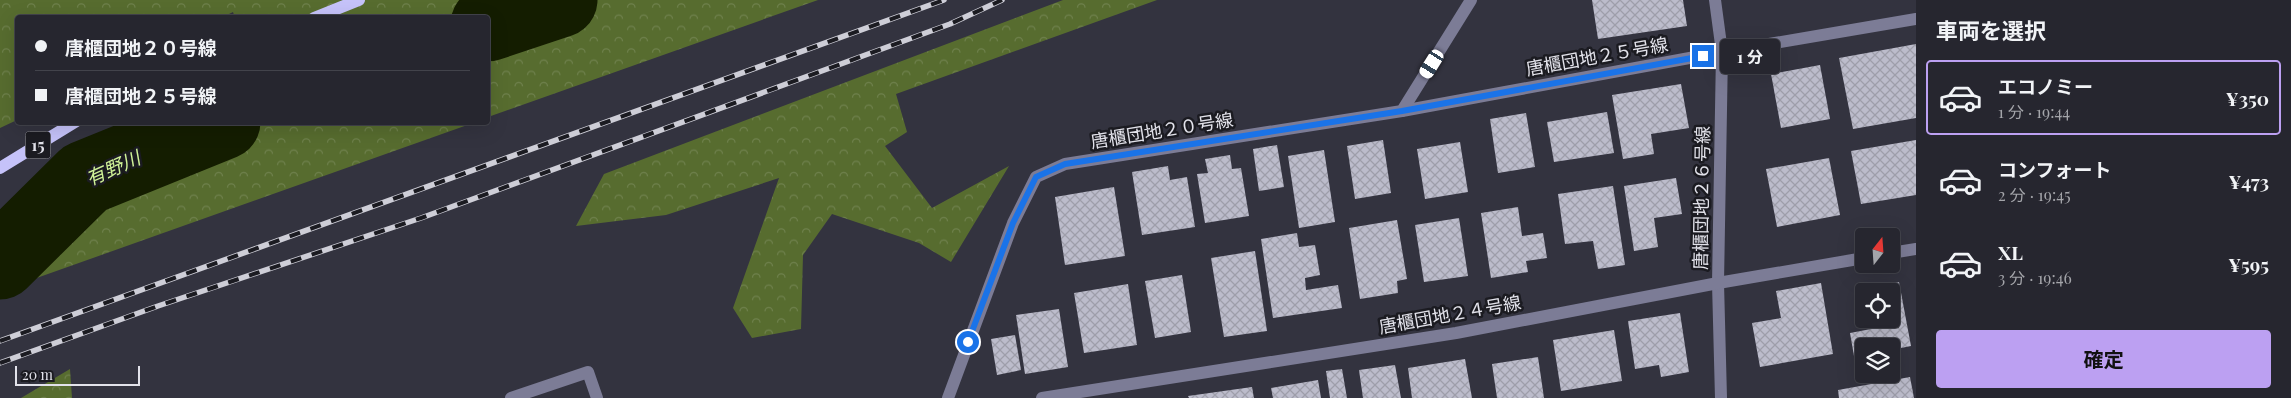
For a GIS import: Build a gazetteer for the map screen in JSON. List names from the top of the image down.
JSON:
{
  "streets": {
    "main road": ["15"],
    "street": [
      "唐櫃団地２５号線",
      "唐櫃団地２０号線",
      "唐櫃団地２６号線",
      "唐櫃団地２４号線"
    ]
  },
  "crossings": [
    ["唐櫃団地２５号線", "唐櫃団地２０号線"],
    ["唐櫃団地２５号線", "唐櫃団地２６号線"],
    ["唐櫃団地２６号線", "唐櫃団地２４号線"]
  ],
  "water": ["有野川"],
  "scale_bar": "20 m",
  "north": "top",
  "page": {
    "heading": "車両を選択",
    "banner": ["唐櫃団地２０号線", "唐櫃団地２５号線"],
    "bubble": "1 分",
    "list": [
      {
        "name": "エコノミー",
        "note": "1 分 · 19:44",
        "value": "¥350"
      },
      {
        "name": "コンフォート",
        "note": "2 分 · 19:45",
        "value": "¥473"
      },
      {
        "name": "XL",
        "note": "3 分 · 19:46",
        "value": "¥595"
      }
    ],
    "buttons": "確定",
    "scale": "20 m"
  }
}
